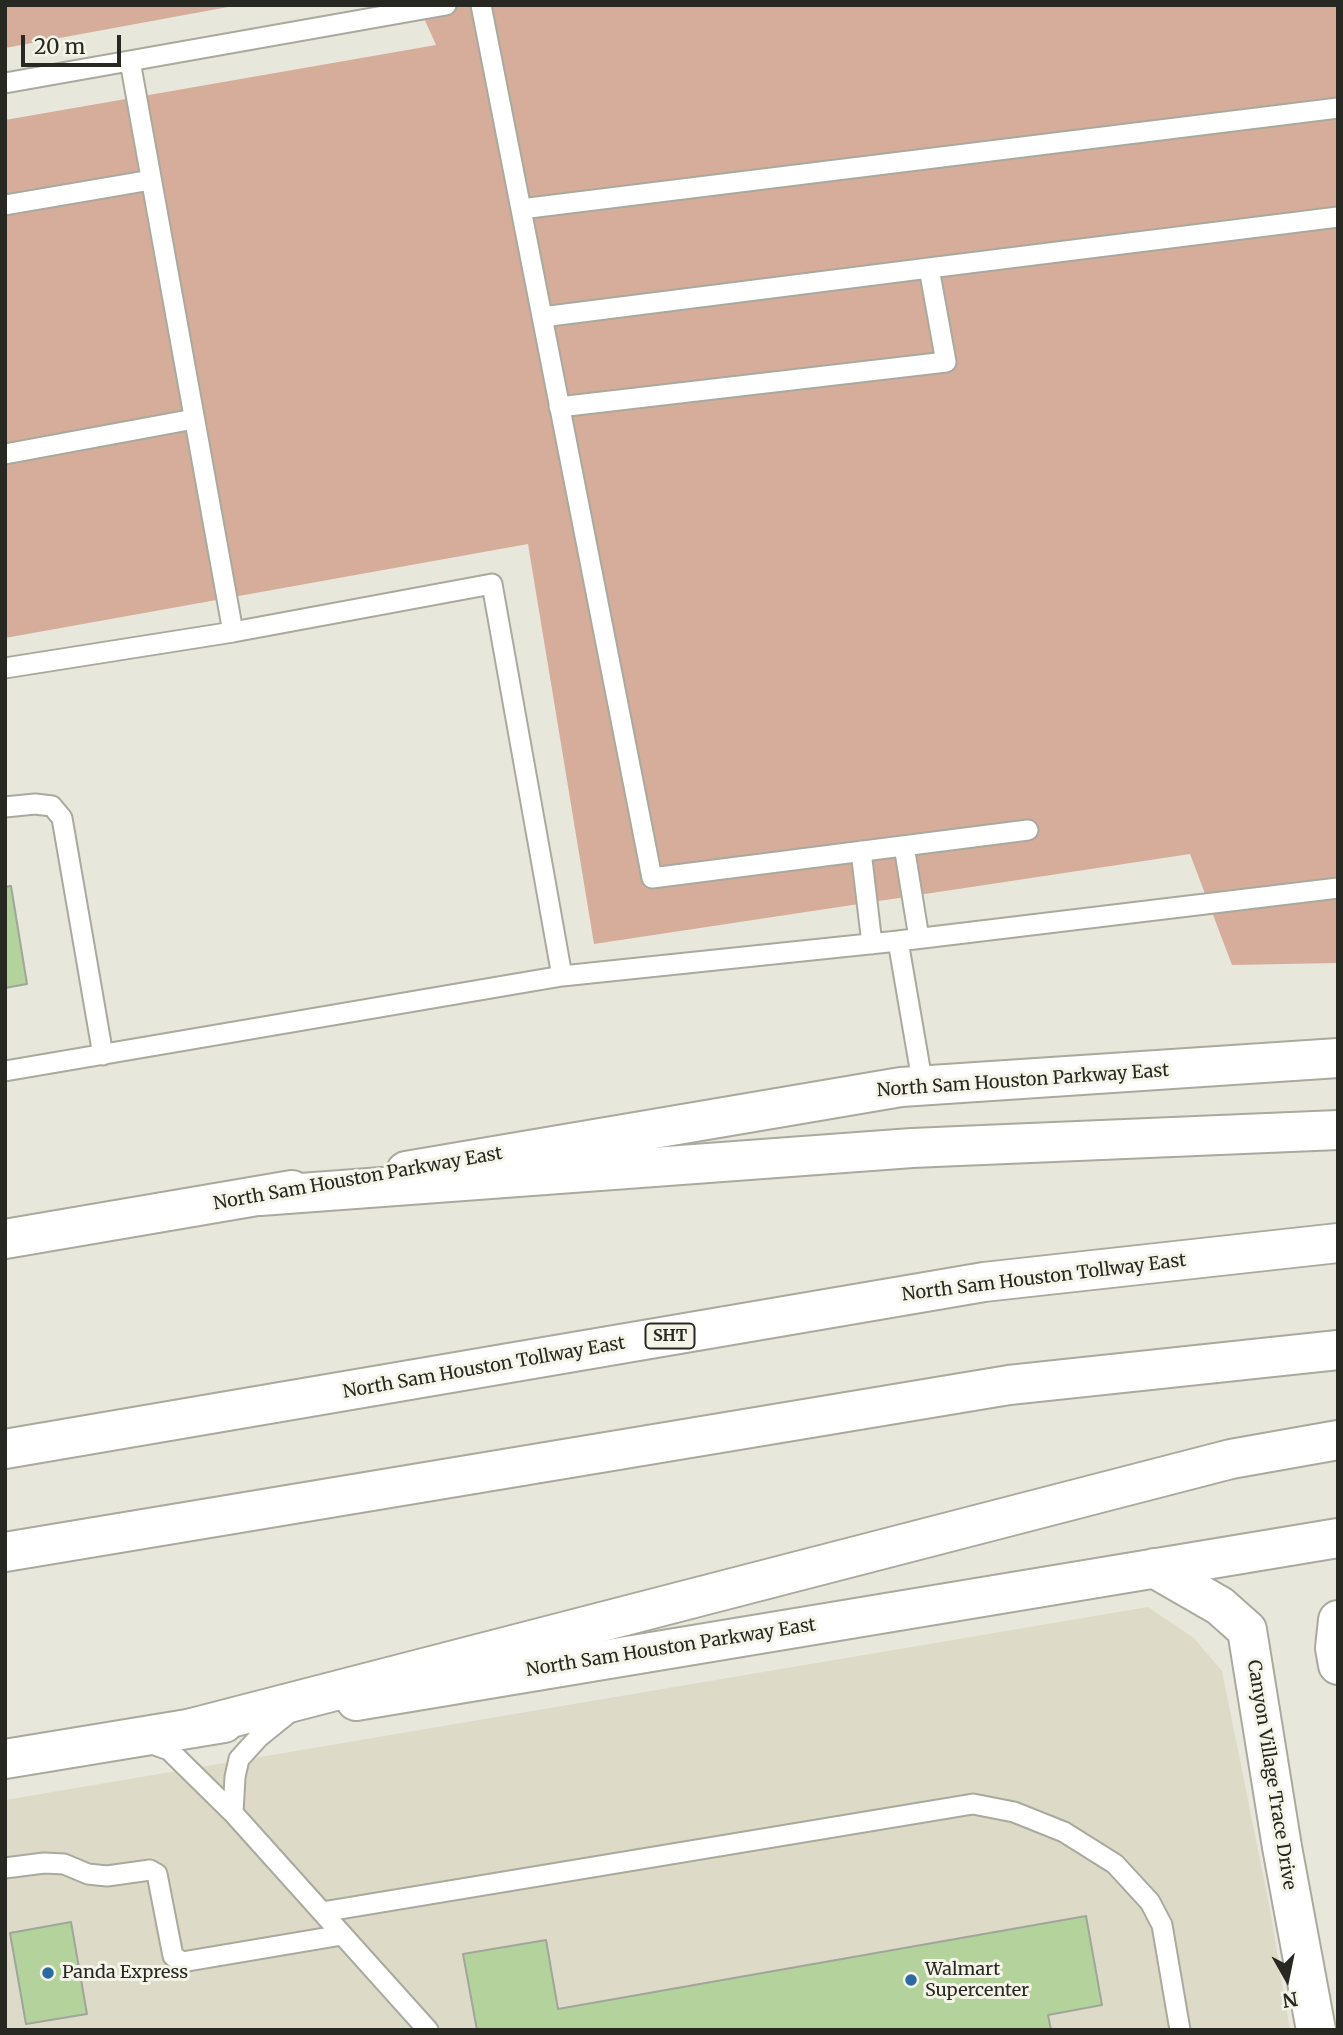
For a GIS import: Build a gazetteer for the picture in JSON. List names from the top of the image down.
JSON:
{
  "streets": {
    "main road": [
      "North Sam Houston Parkway East",
      "North Sam Houston Tollway East",
      "SHT",
      "Canyon Village Trace Drive"
    ]
  },
  "crossings": [
    ["North Sam Houston Parkway East", "Canyon Village Trace Drive"]
  ],
  "places": ["Panda Express", "Walmart Supercenter"],
  "scale_bar": "20 m",
  "north": "bottom"
}
